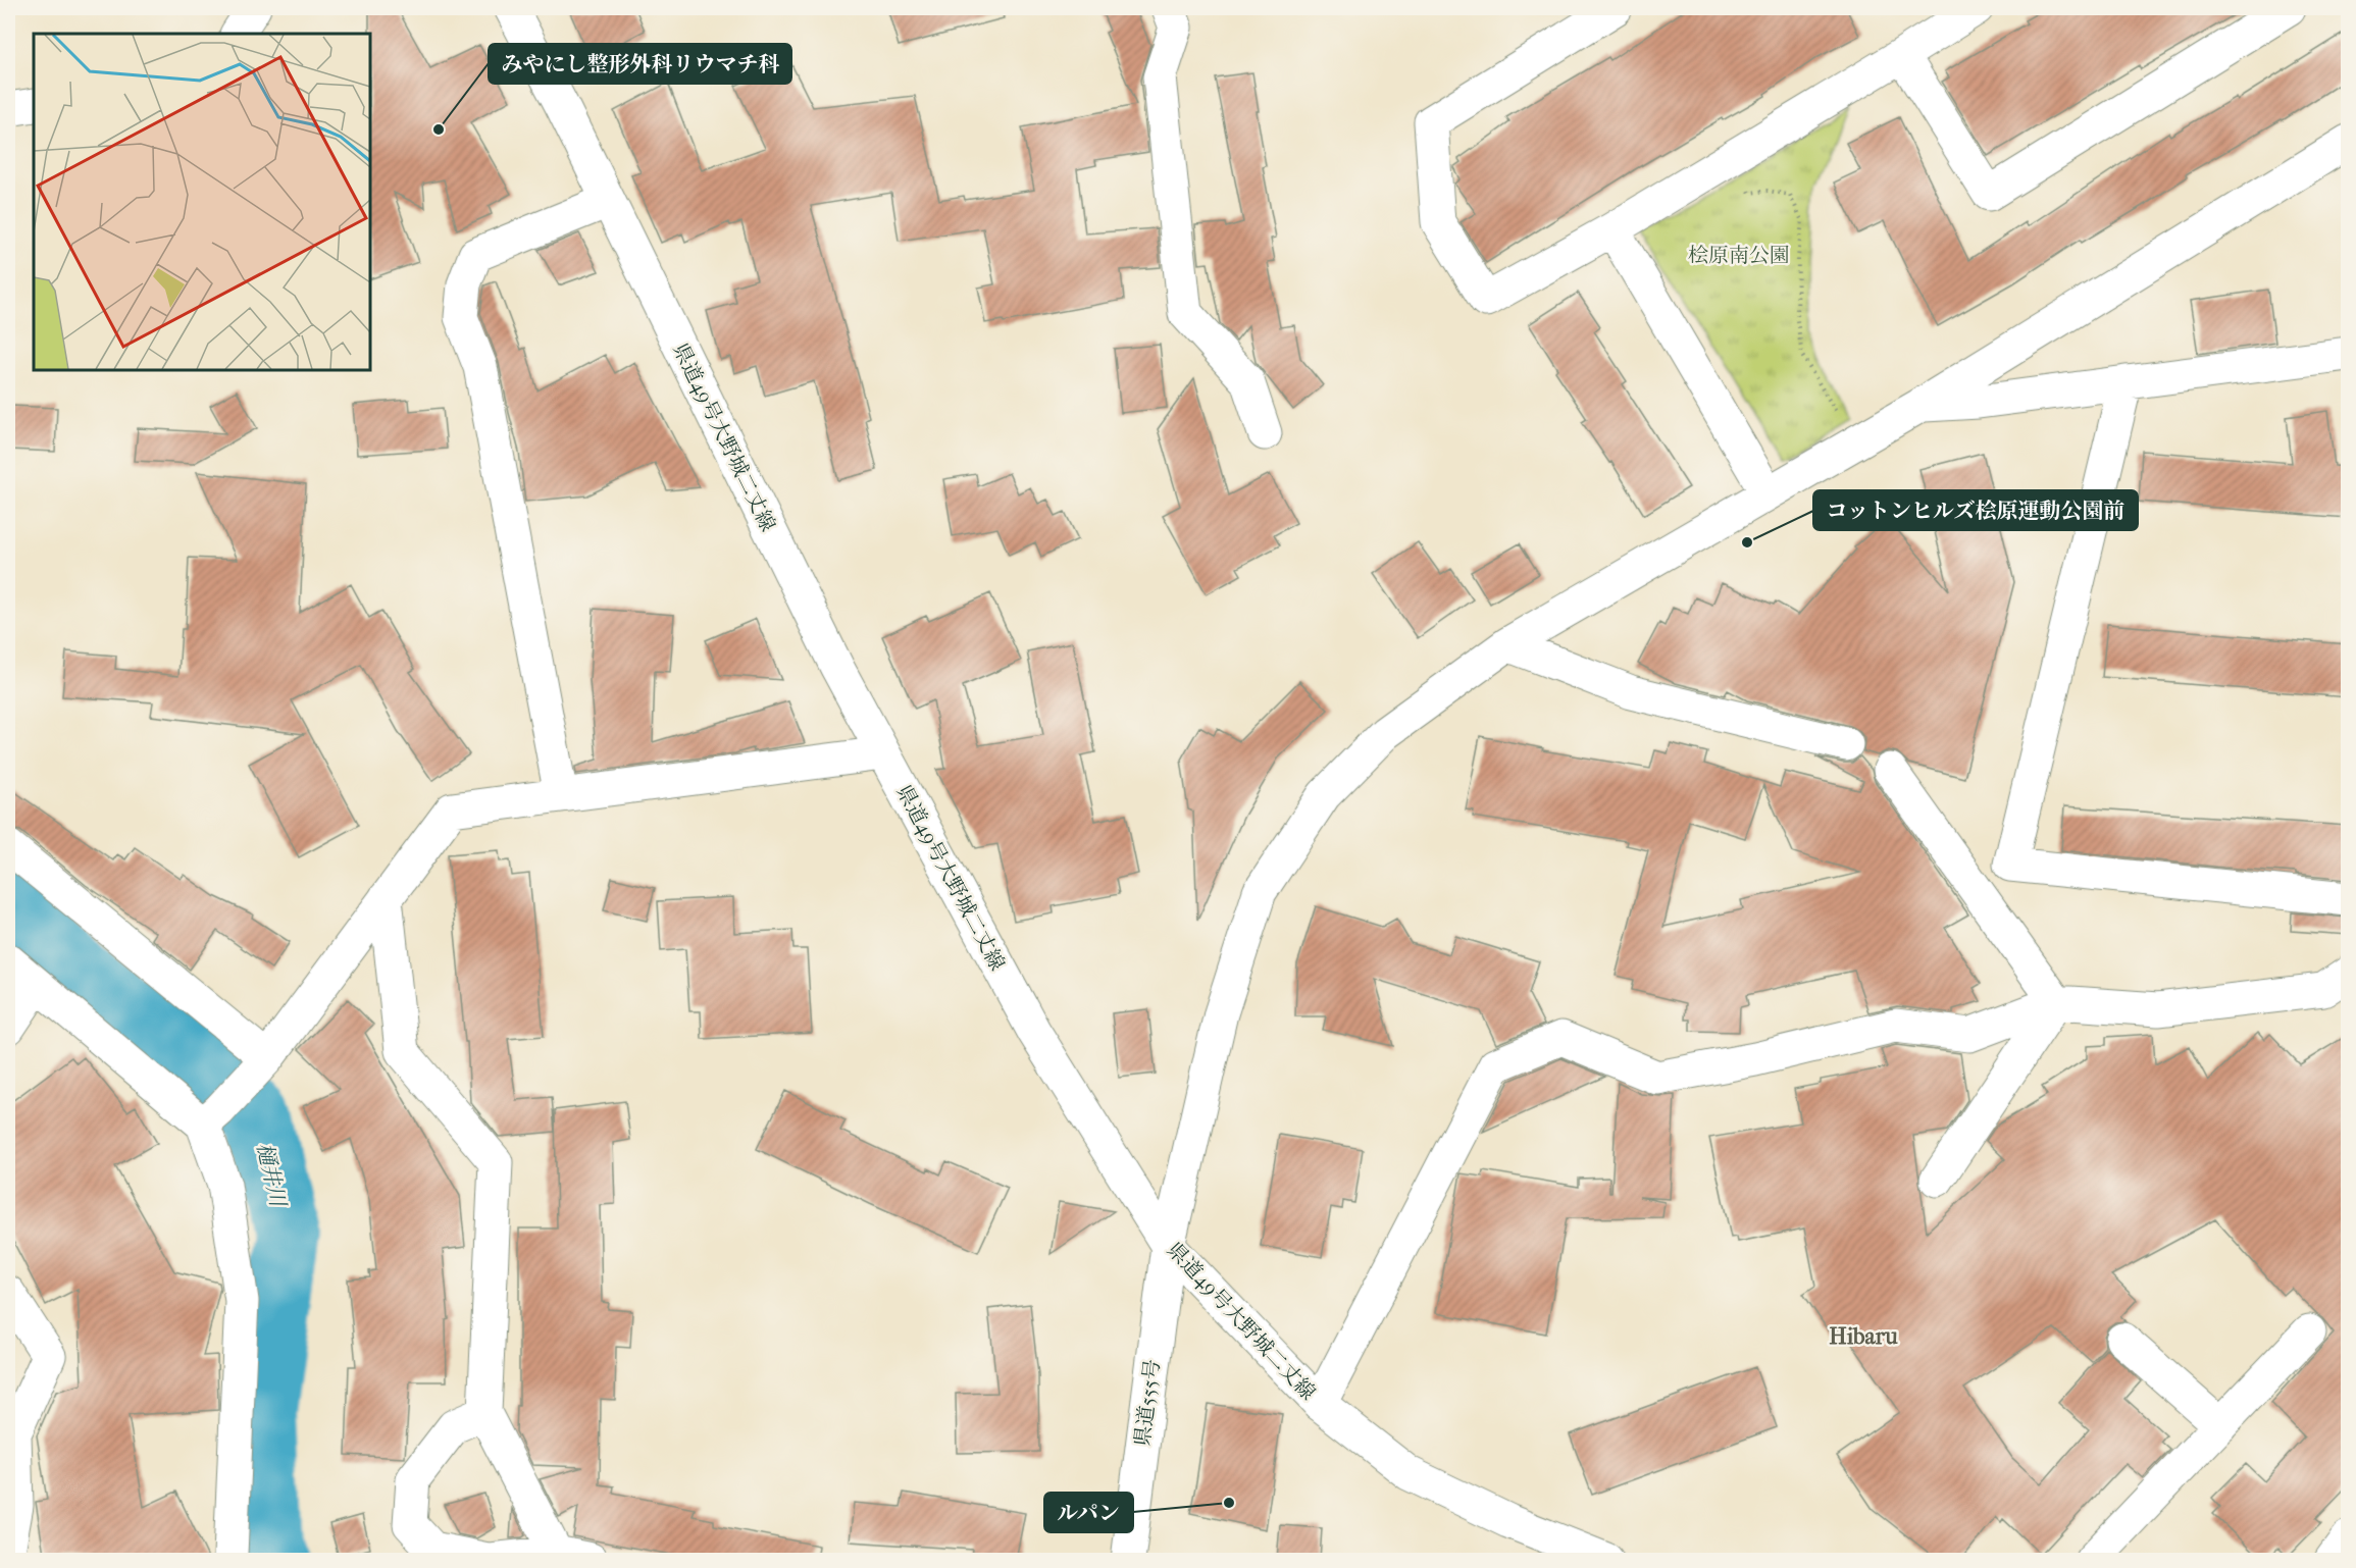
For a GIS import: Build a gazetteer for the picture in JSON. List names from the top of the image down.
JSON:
{
  "streets": {
    "street": ["県道49号大野城二丈線", "県道555号"]
  },
  "crossings": [
    ["県道49号大野城二丈線", "県道555号"]
  ],
  "districts": ["Hibaru"],
  "water": ["樋井川"],
  "parks": ["桧原南公園"],
  "places": ["みやにし整形外科リウマチ科", "コットンヒルズ桧原運動公園前", "ルパン"]
}
